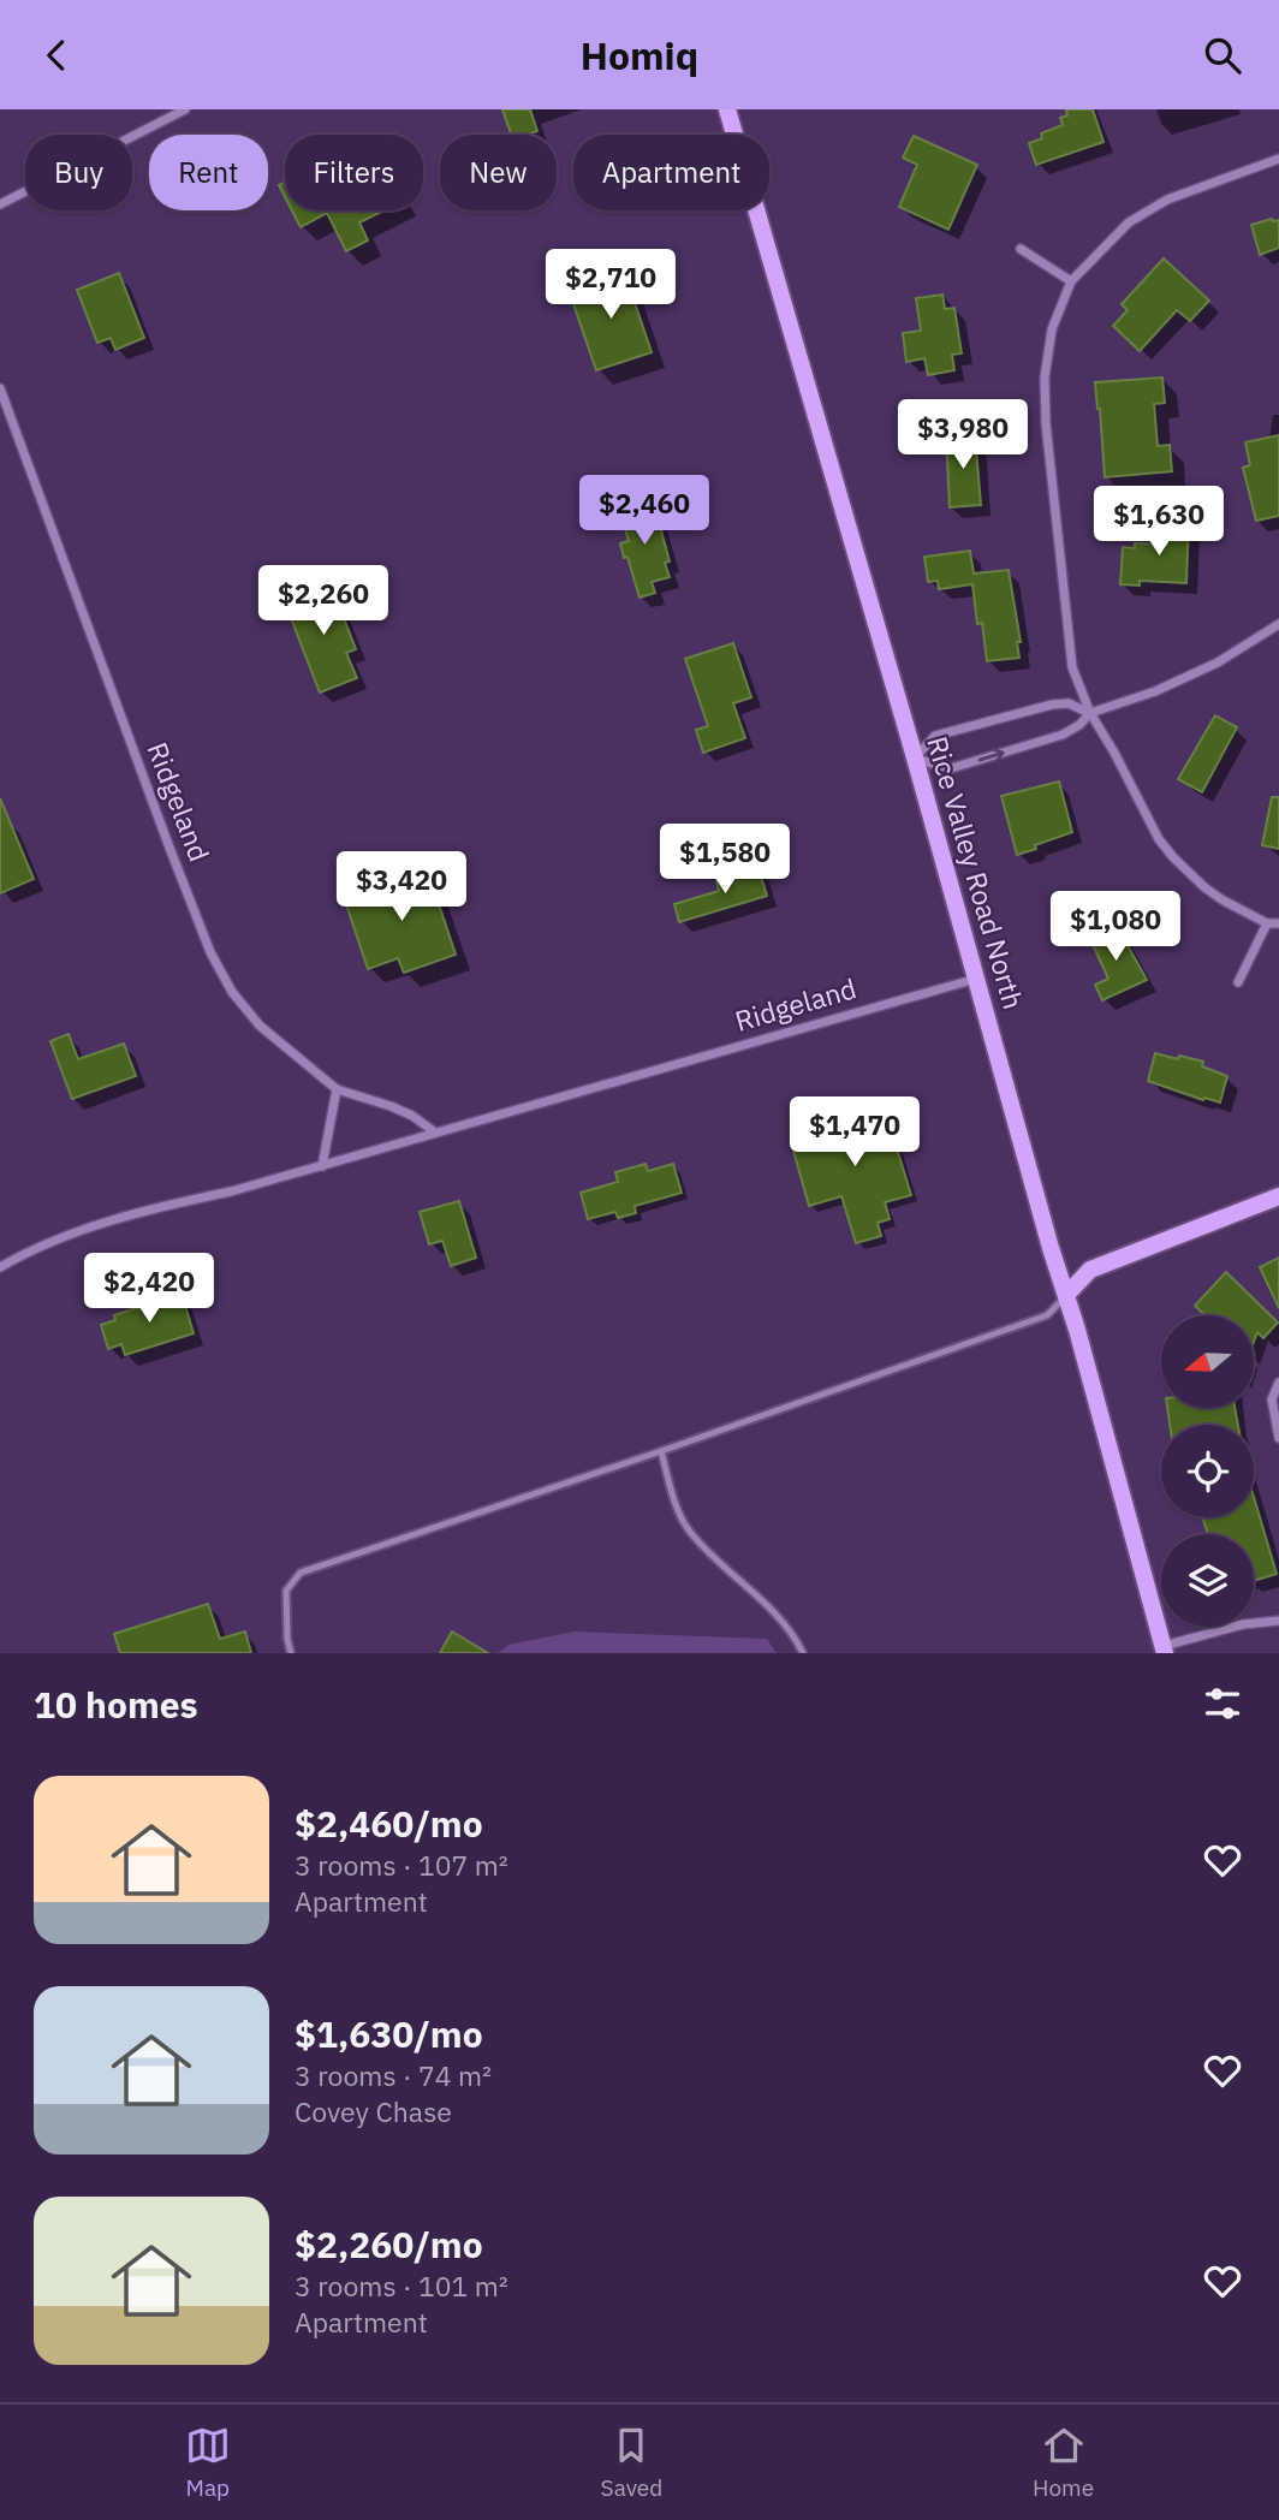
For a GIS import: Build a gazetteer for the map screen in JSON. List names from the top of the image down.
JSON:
{
  "streets": {
    "street": ["Ridgeland", "Rice Valley Road North"]
  },
  "crossings": [
    ["Ridgeland", "Rice Valley Road North"]
  ],
  "north": "left",
  "page": {
    "header": "Homiq",
    "chip": [
      "Buy",
      "Rent",
      "Filters",
      "New",
      "Apartment"
    ],
    "price": [
      "$2,710",
      "$3,980",
      "$2,460",
      "$1,630",
      "$2,260",
      "$1,580",
      "$3,420",
      "$1,080",
      "$1,470",
      "$2,420"
    ],
    "heading": "10 homes",
    "list": [
      {
        "name": "$2,460/mo",
        "note": "3 rooms · 107 m² · Apartment"
      },
      {
        "name": "$1,630/mo",
        "note": "3 rooms · 74 m² · Covey Chase"
      },
      {
        "name": "$2,260/mo",
        "note": "3 rooms · 101 m² · Apartment"
      }
    ],
    "tabs": ["Map", "Saved", "Home"]
  }
}
